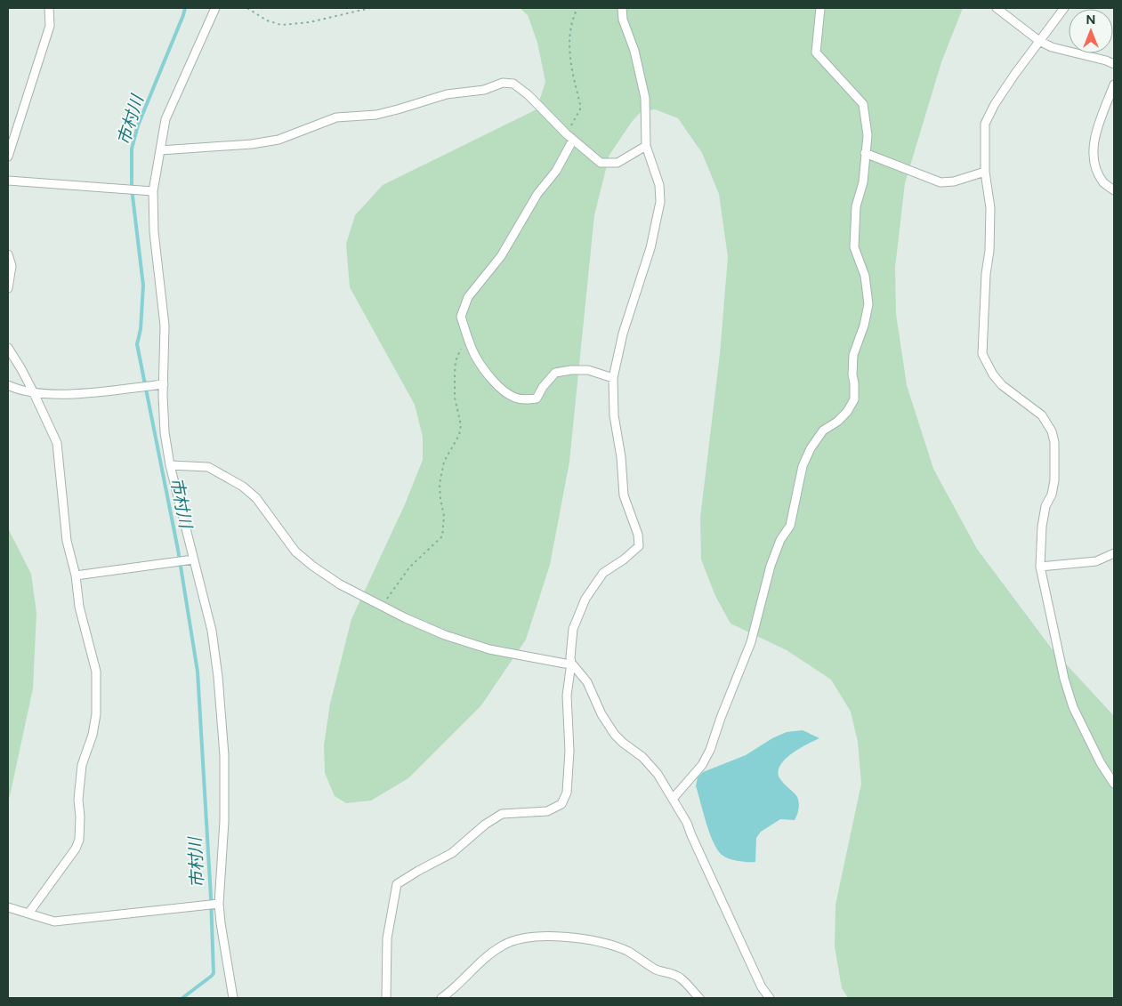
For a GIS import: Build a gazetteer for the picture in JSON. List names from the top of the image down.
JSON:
{
  "water": ["市村川"],
  "north": "top"
}
